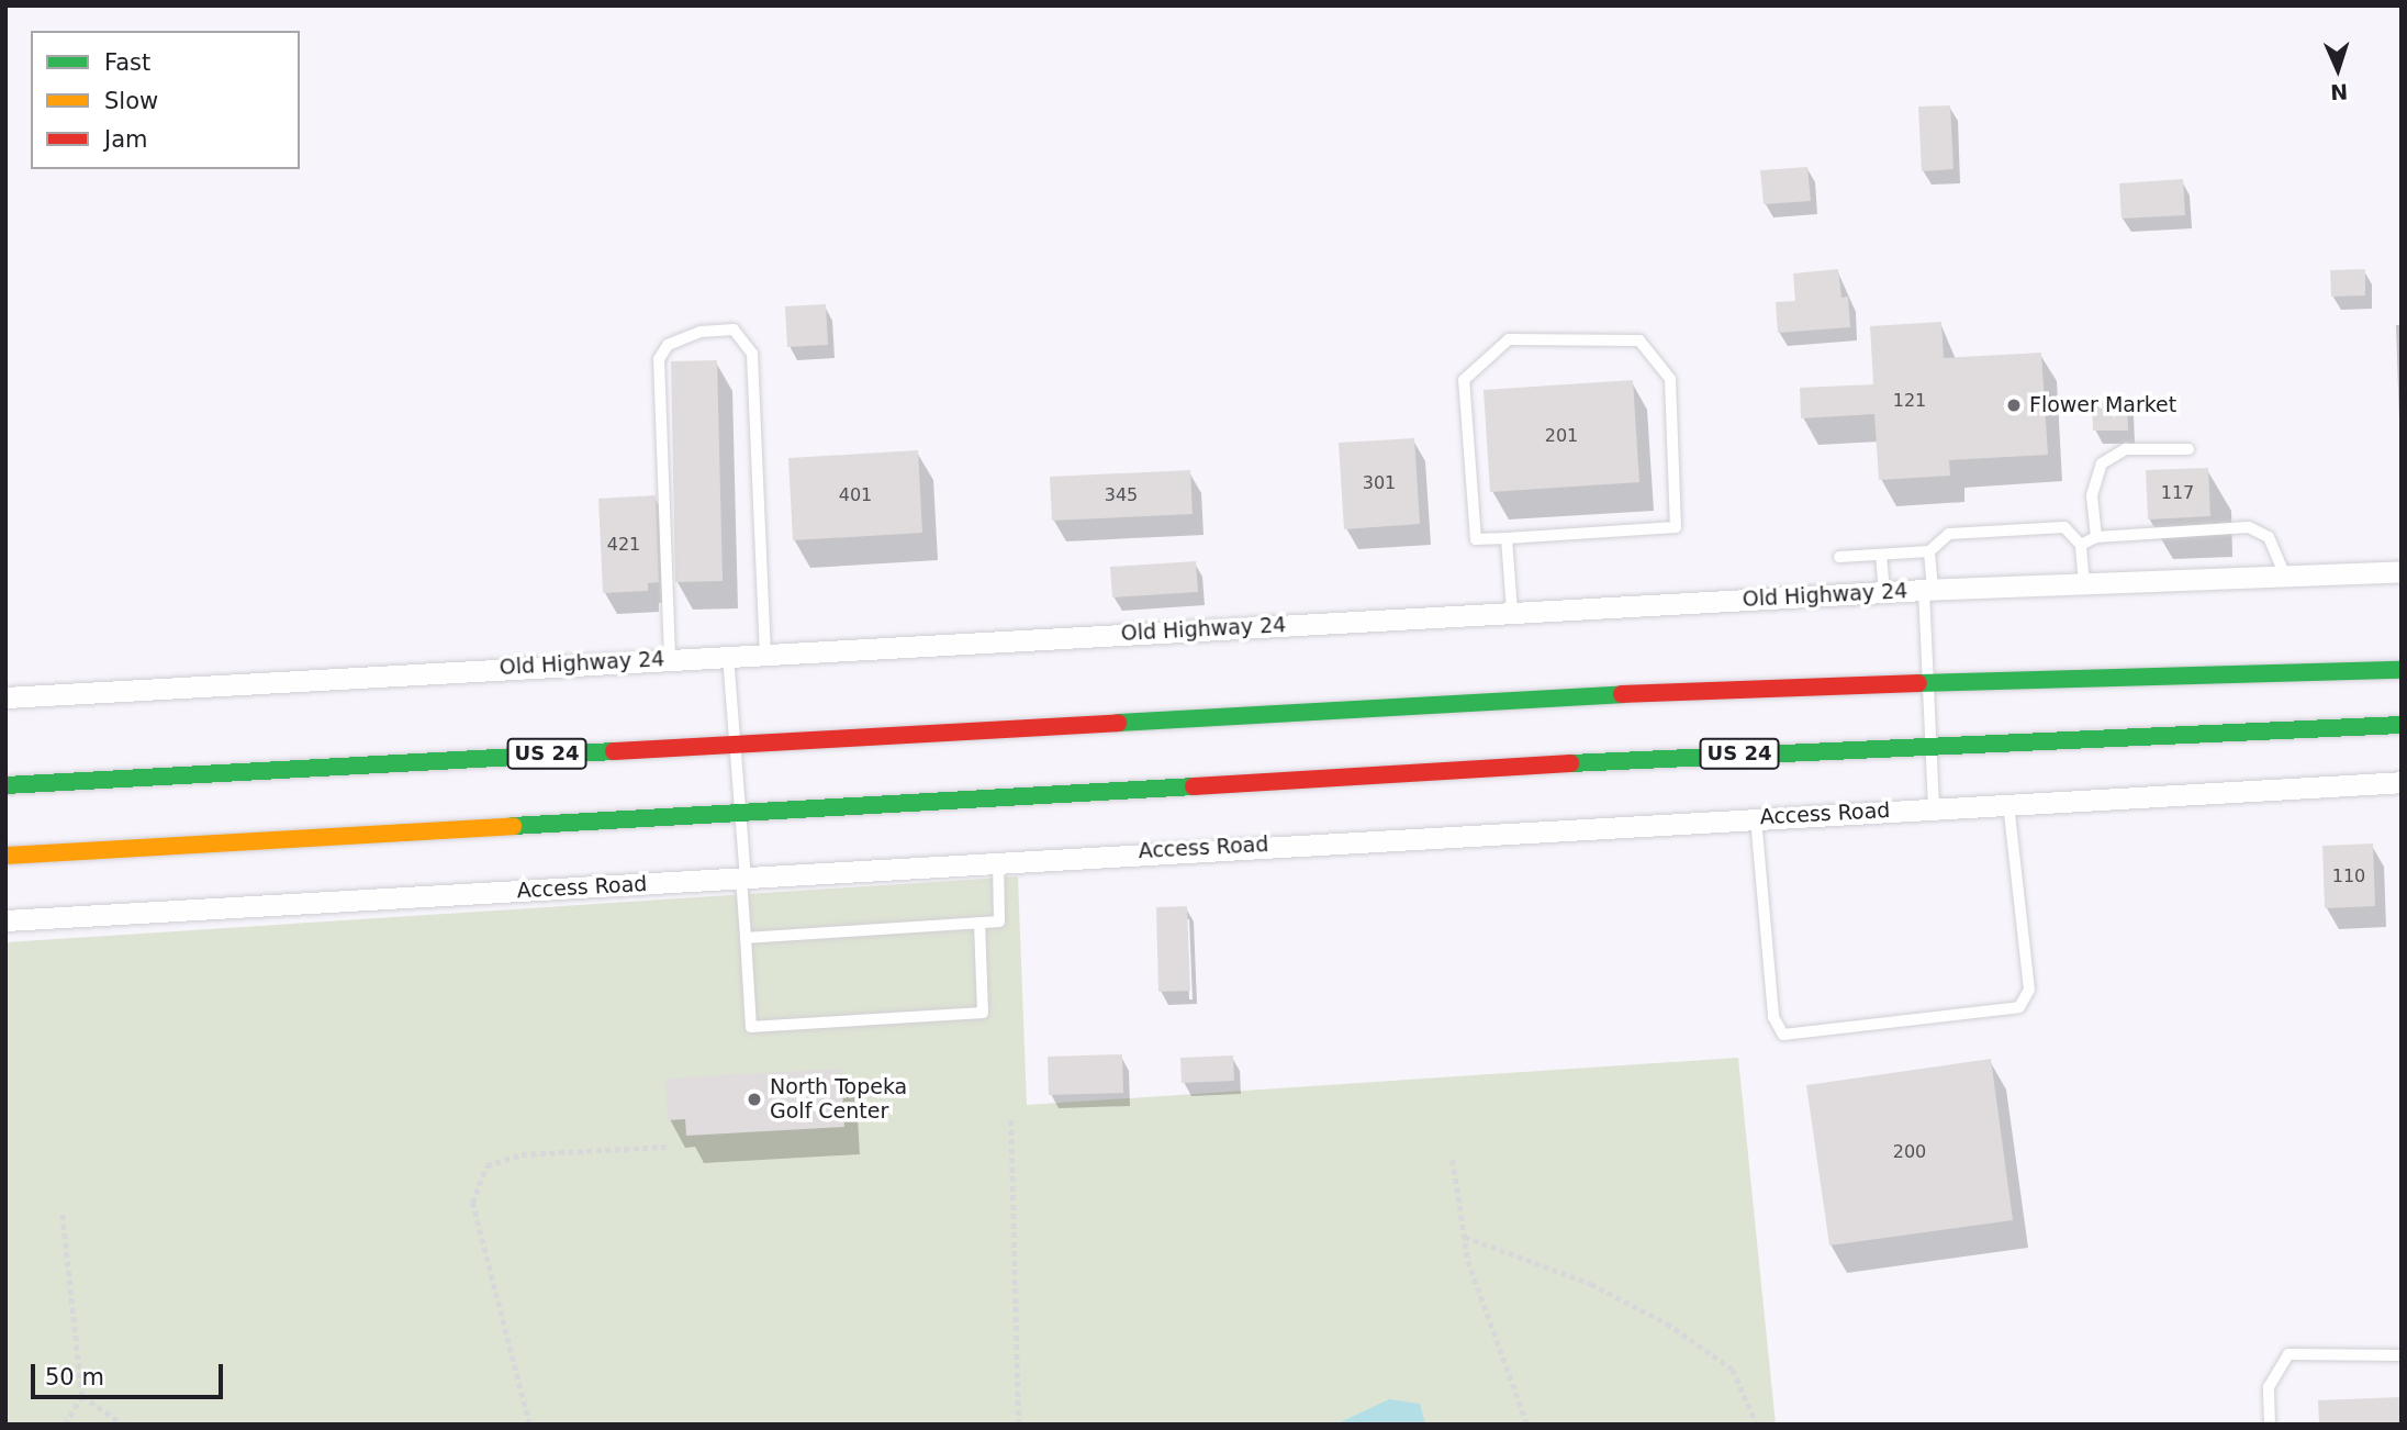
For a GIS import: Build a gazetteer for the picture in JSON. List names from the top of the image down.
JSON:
{
  "streets": {
    "highway": ["US 24"],
    "street": ["Old Highway 24", "Access Road"]
  },
  "places": ["Flower Market", "North Topeka Golf Center"],
  "house_numbers": [
    "121",
    "201",
    "301",
    "117",
    "401",
    "345",
    "421",
    "110",
    "200"
  ],
  "legend": ["Fast", "Slow", "Jam"],
  "scale_bar": "50 m",
  "north": "bottom"
}
